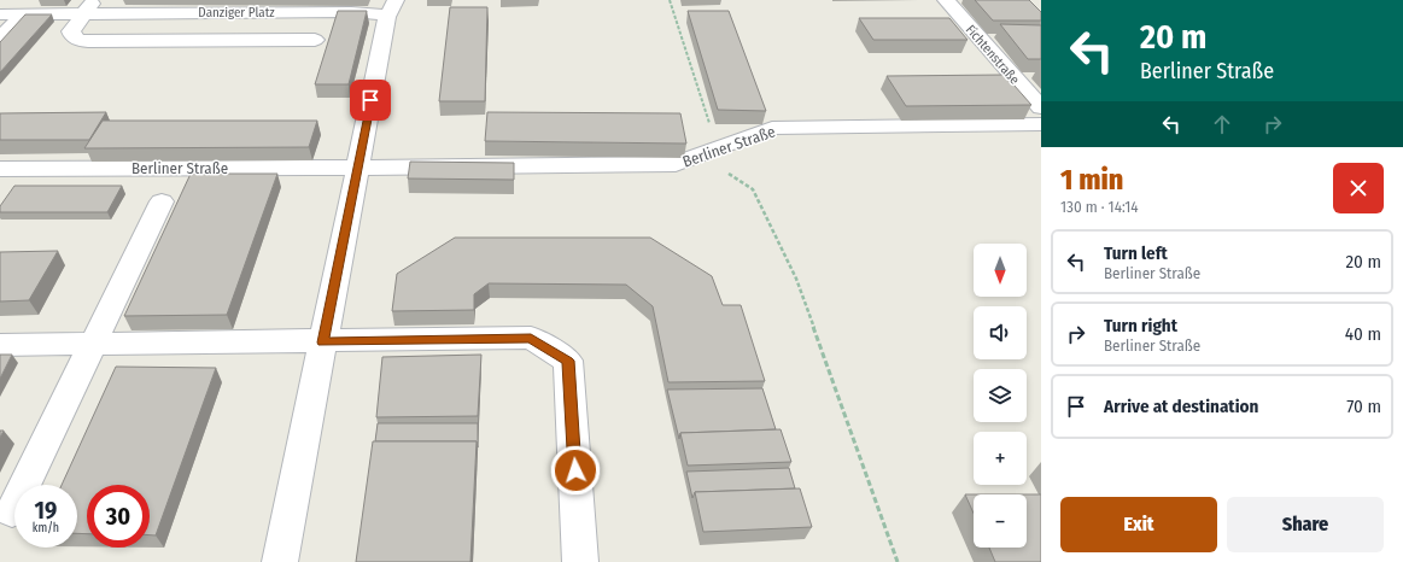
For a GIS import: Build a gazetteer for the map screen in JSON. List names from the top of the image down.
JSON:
{
  "streets": {
    "street": ["Danziger Platz", "Fichtenstraße", "Berliner Straße"]
  },
  "north": "bottom",
  "page": {
    "turn": ["20 m", "Berliner Straße"],
    "heading": ["1 min", "130 m · 14:14"],
    "list": [
      {
        "name": "Turn left",
        "note": "Berliner Straße",
        "value": "20 m"
      },
      {
        "name": "Turn right",
        "note": "Berliner Straße",
        "value": "40 m"
      },
      {
        "name": "Arrive at destination",
        "value": "70 m"
      }
    ],
    "map_buttons": ["+", "−"],
    "speed": "19 km/h",
    "limit": "30",
    "buttons": ["Exit", "Share"]
  }
}
